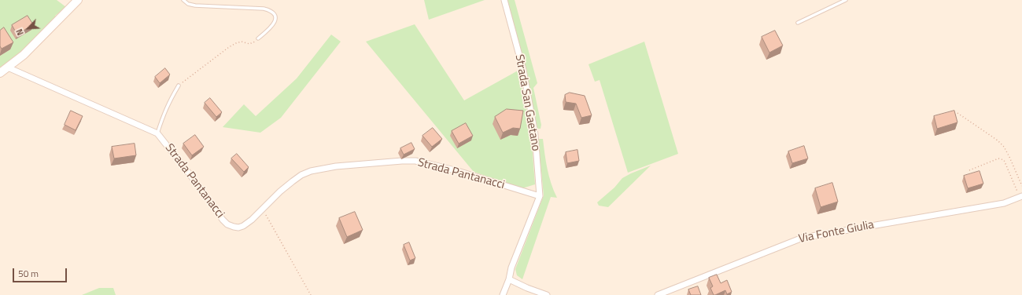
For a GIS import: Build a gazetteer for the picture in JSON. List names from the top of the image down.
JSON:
{
  "streets": {
    "street": ["Strada San Gaetano", "Strada Pantanacci", "Via Fonte Giulia"]
  },
  "crossings": [
    ["Strada San Gaetano", "Strada Pantanacci"]
  ],
  "scale_bar": "50 m",
  "north": "bottom left"
}
